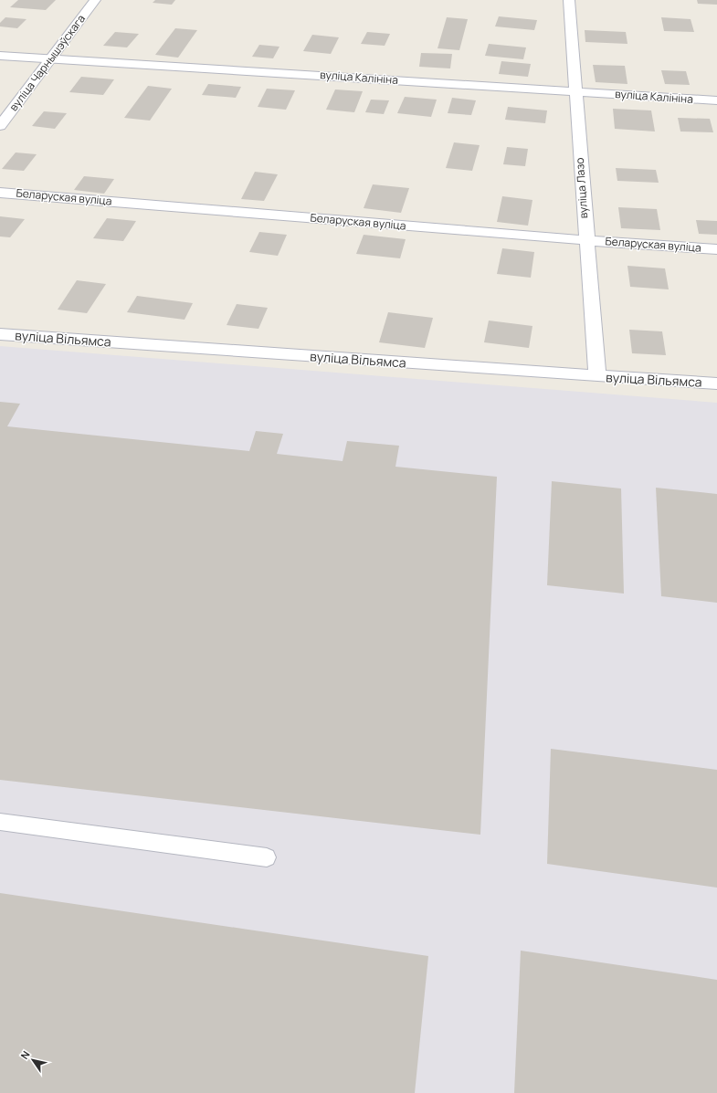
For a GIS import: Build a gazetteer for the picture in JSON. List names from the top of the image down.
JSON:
{
  "streets": {
    "street": [
      "вуліца Чарнышэўскага",
      "вуліца Калініна",
      "вуліца Лазо",
      "Беларуская вуліца",
      "вуліца Вільямса"
    ]
  },
  "crossings": [
    ["вуліца Чарнышэўскага", "вуліца Калініна"],
    ["вуліца Калініна", "вуліца Лазо"],
    ["вуліца Лазо", "Беларуская вуліца"],
    ["вуліца Лазо", "вуліца Вільямса"]
  ],
  "north": "top left"
}
